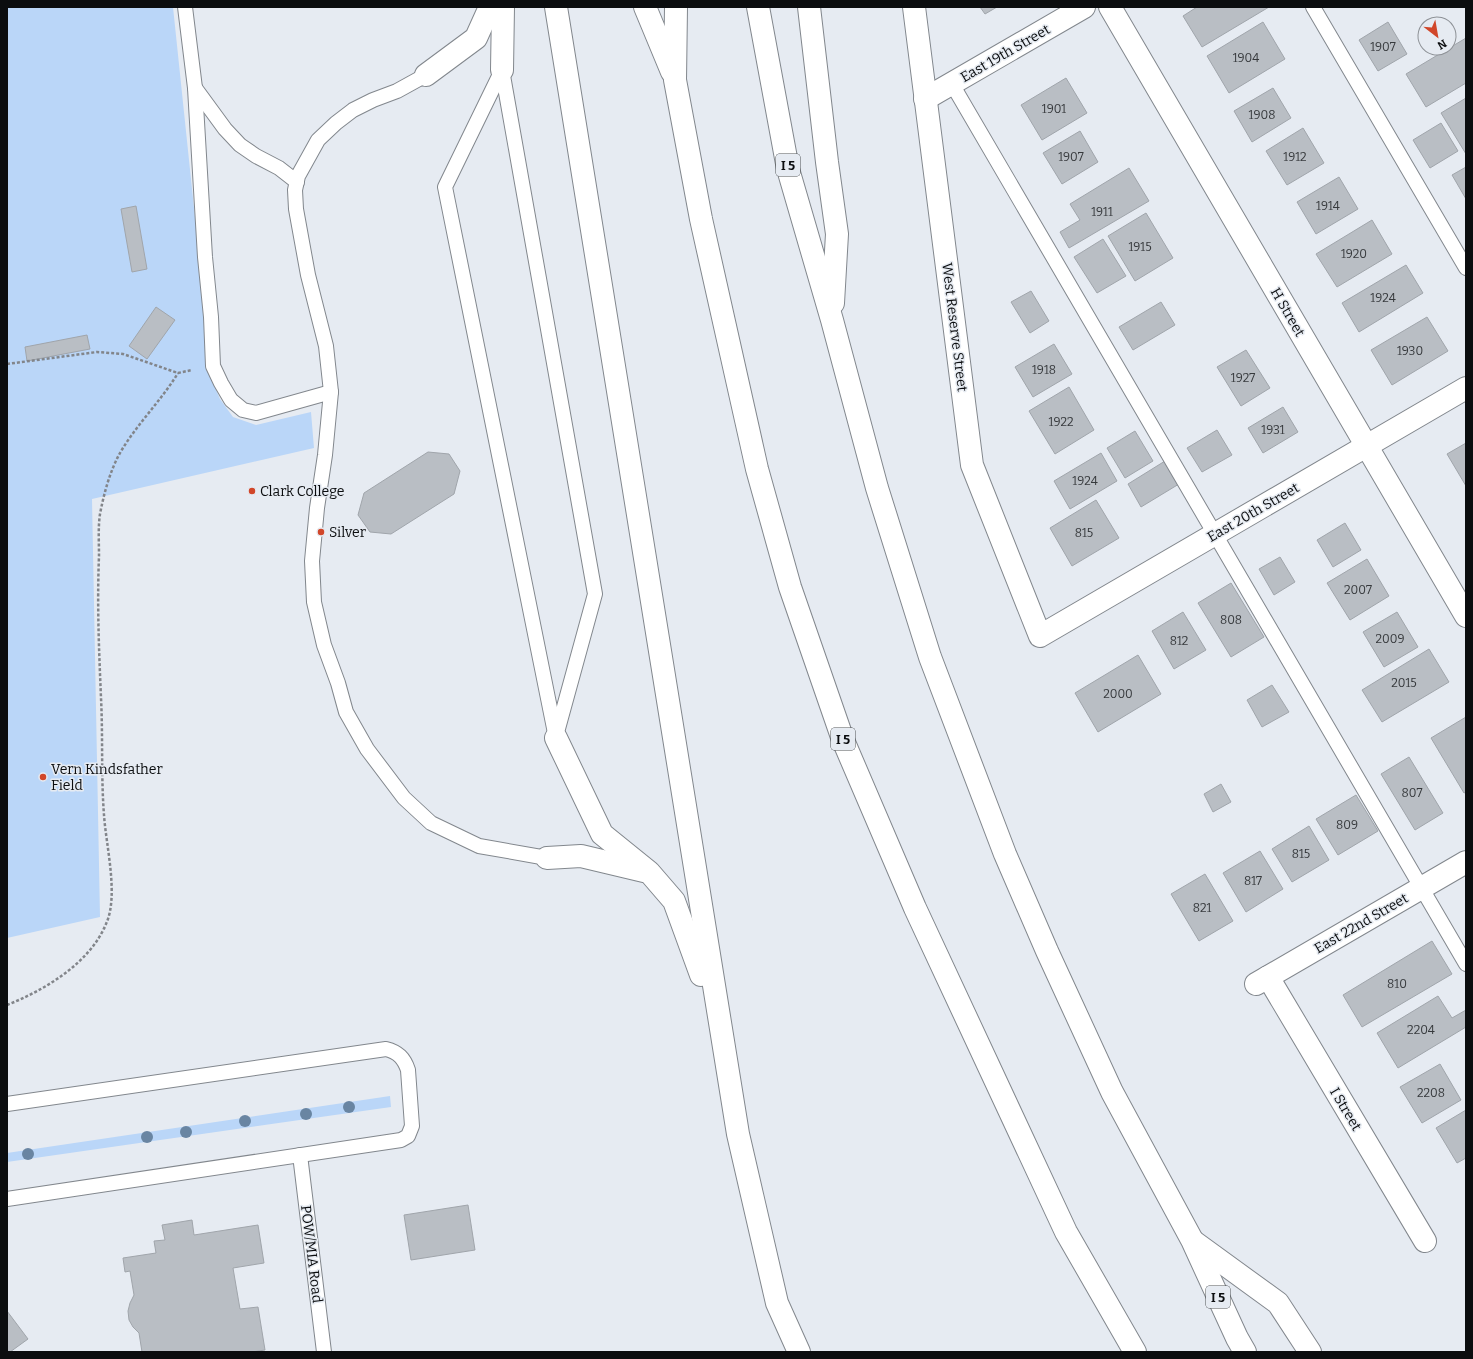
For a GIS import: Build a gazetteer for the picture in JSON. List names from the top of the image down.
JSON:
{
  "streets": {
    "main road": [
      "East 19th Street",
      "I 5",
      "H Street",
      "West Reserve Street",
      "East 20th Street",
      "East 22nd Street",
      "I Street"
    ],
    "lane": ["POW/MIA Road"]
  },
  "crossings": [
    ["East 19th Street", "West Reserve Street"],
    ["H Street", "East 20th Street"],
    ["West Reserve Street", "East 20th Street"],
    ["East 22nd Street", "I Street"]
  ],
  "places": ["Clark College", "Silver", "Vern Kindsfather Field"],
  "house_numbers": [
    "1907",
    "1904",
    "1901",
    "1908",
    "1907",
    "1912",
    "1914",
    "1911",
    "1915",
    "1920",
    "1924",
    "1930",
    "1918",
    "1927",
    "1922",
    "1931",
    "1924",
    "815",
    "2007",
    "808",
    "2009",
    "812",
    "2015",
    "2000",
    "807",
    "809",
    "815",
    "817",
    "821",
    "810",
    "2204",
    "2208"
  ],
  "north": "bottom right"
}
